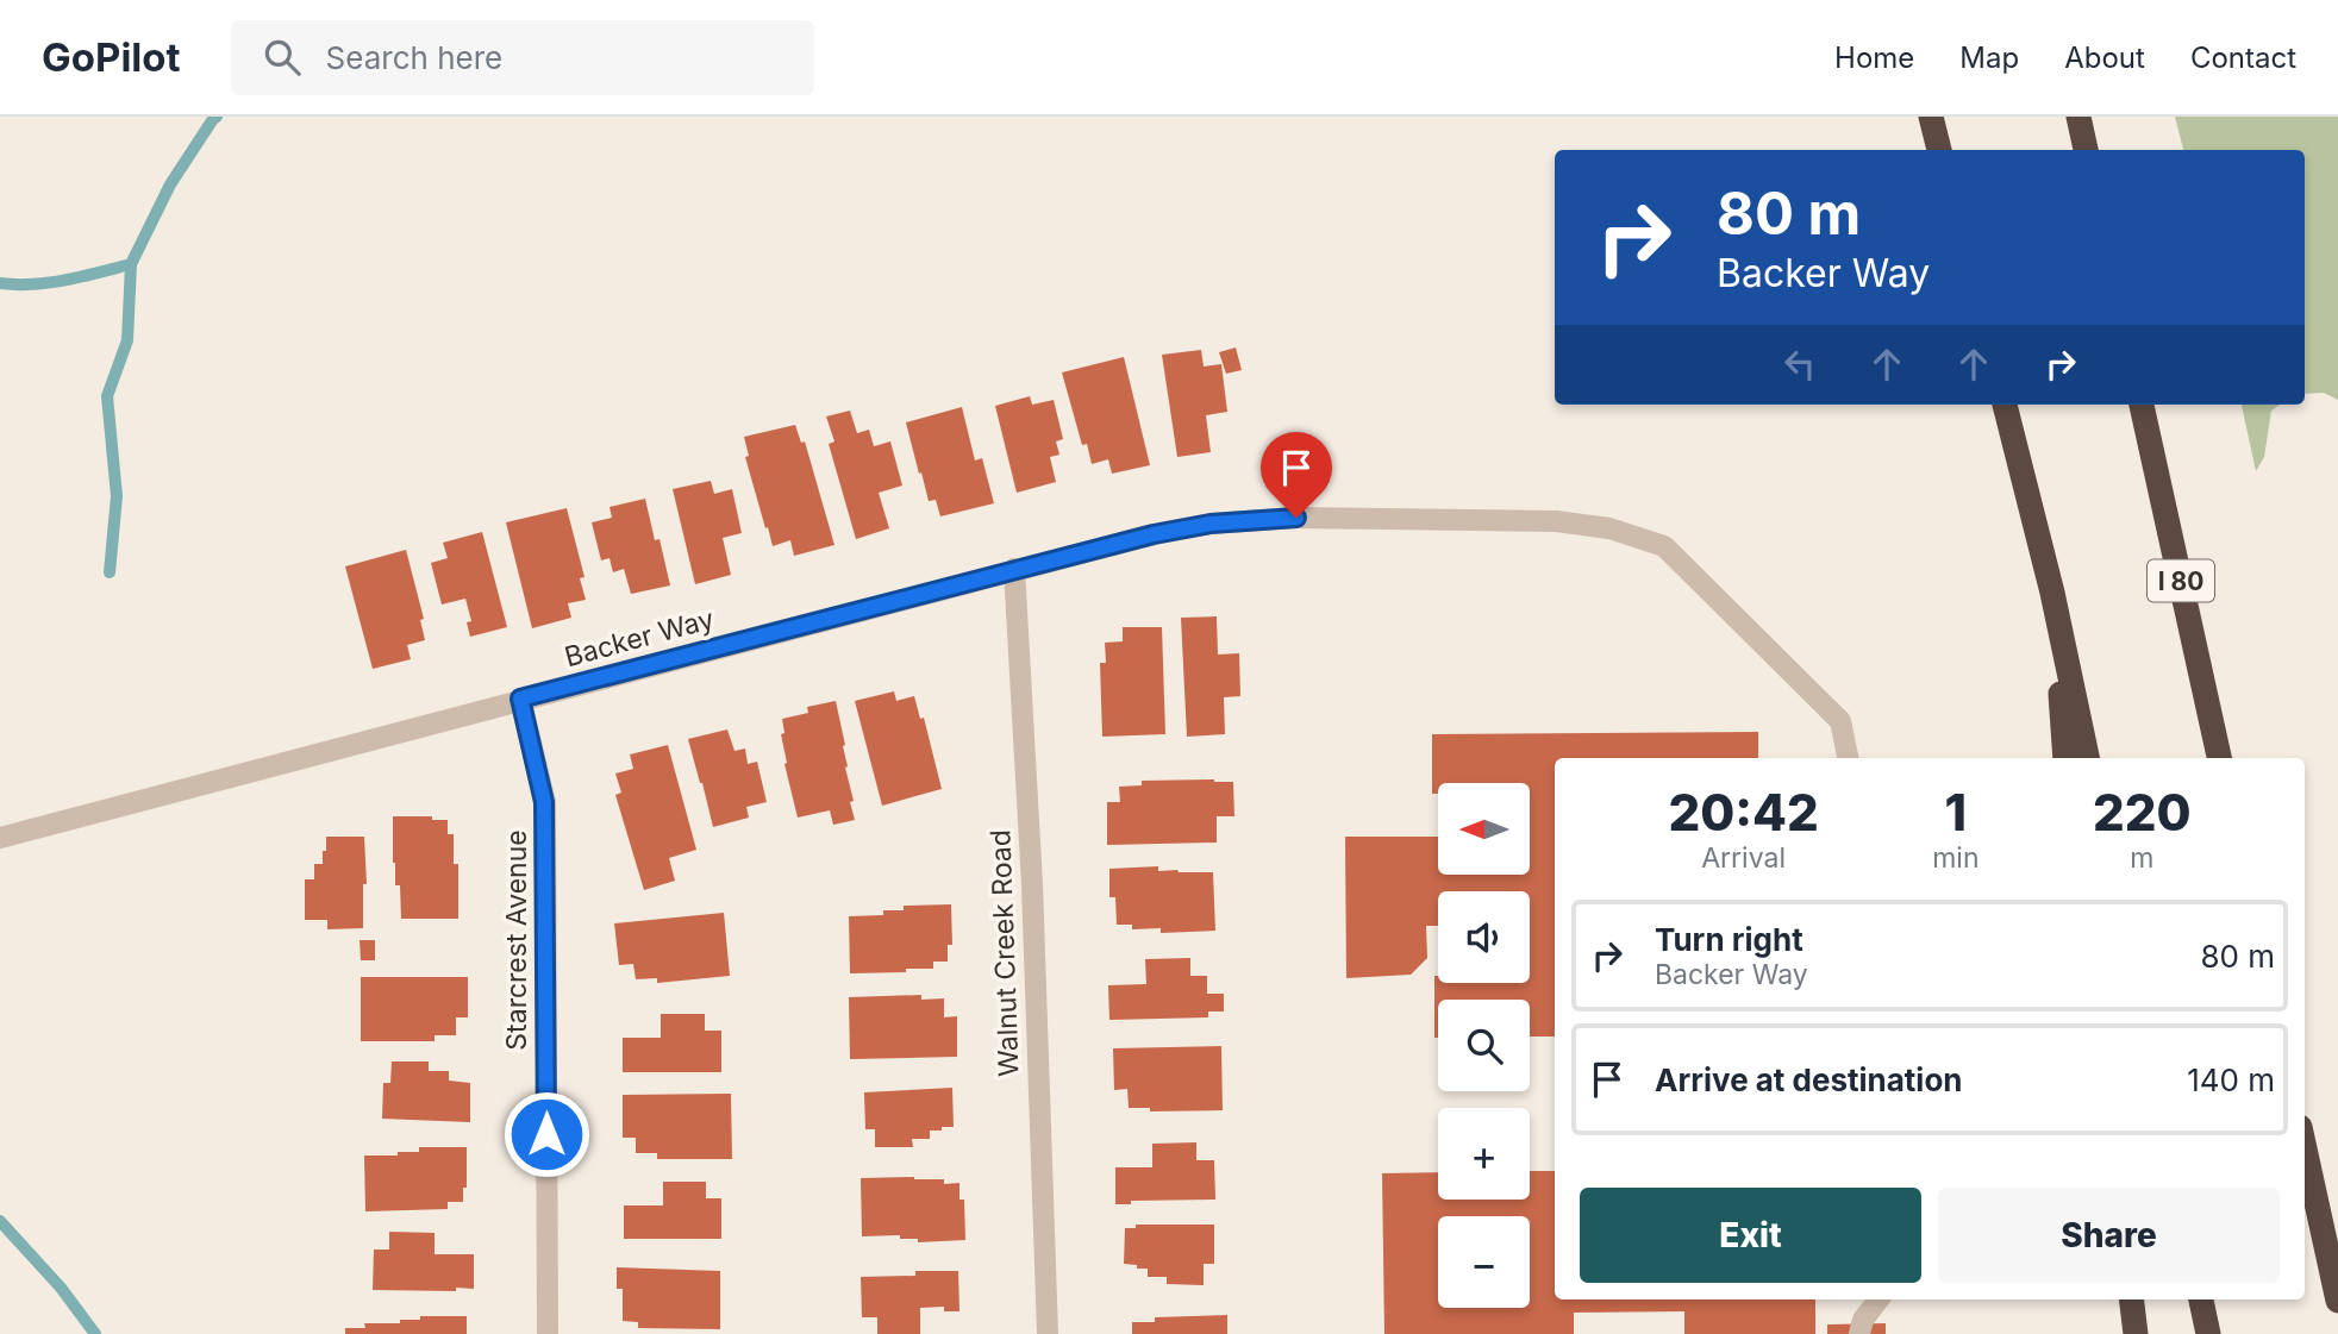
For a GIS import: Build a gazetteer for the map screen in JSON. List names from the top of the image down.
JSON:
{
  "streets": {
    "highway": ["I 80"],
    "street": ["Backer Way", "Starcrest Avenue", "Walnut Creek Road"]
  },
  "crossings": [
    ["Backer Way", "Starcrest Avenue"],
    ["Backer Way", "Walnut Creek Road"]
  ],
  "north": "left",
  "page": {
    "header": "GoPilot",
    "search": "Search here",
    "nav": [
      "Home",
      "Map",
      "About",
      "Contact"
    ],
    "turn": ["80 m", "Backer Way"],
    "eta": [
      "20:42",
      "Arrival",
      "1",
      "min",
      "220",
      "m"
    ],
    "map_buttons": ["+", "−"],
    "list": [
      {
        "name": "Turn right",
        "note": "Backer Way",
        "value": "80 m"
      },
      {
        "name": "Arrive at destination",
        "value": "140 m"
      }
    ],
    "buttons": ["Exit", "Share"]
  }
}
